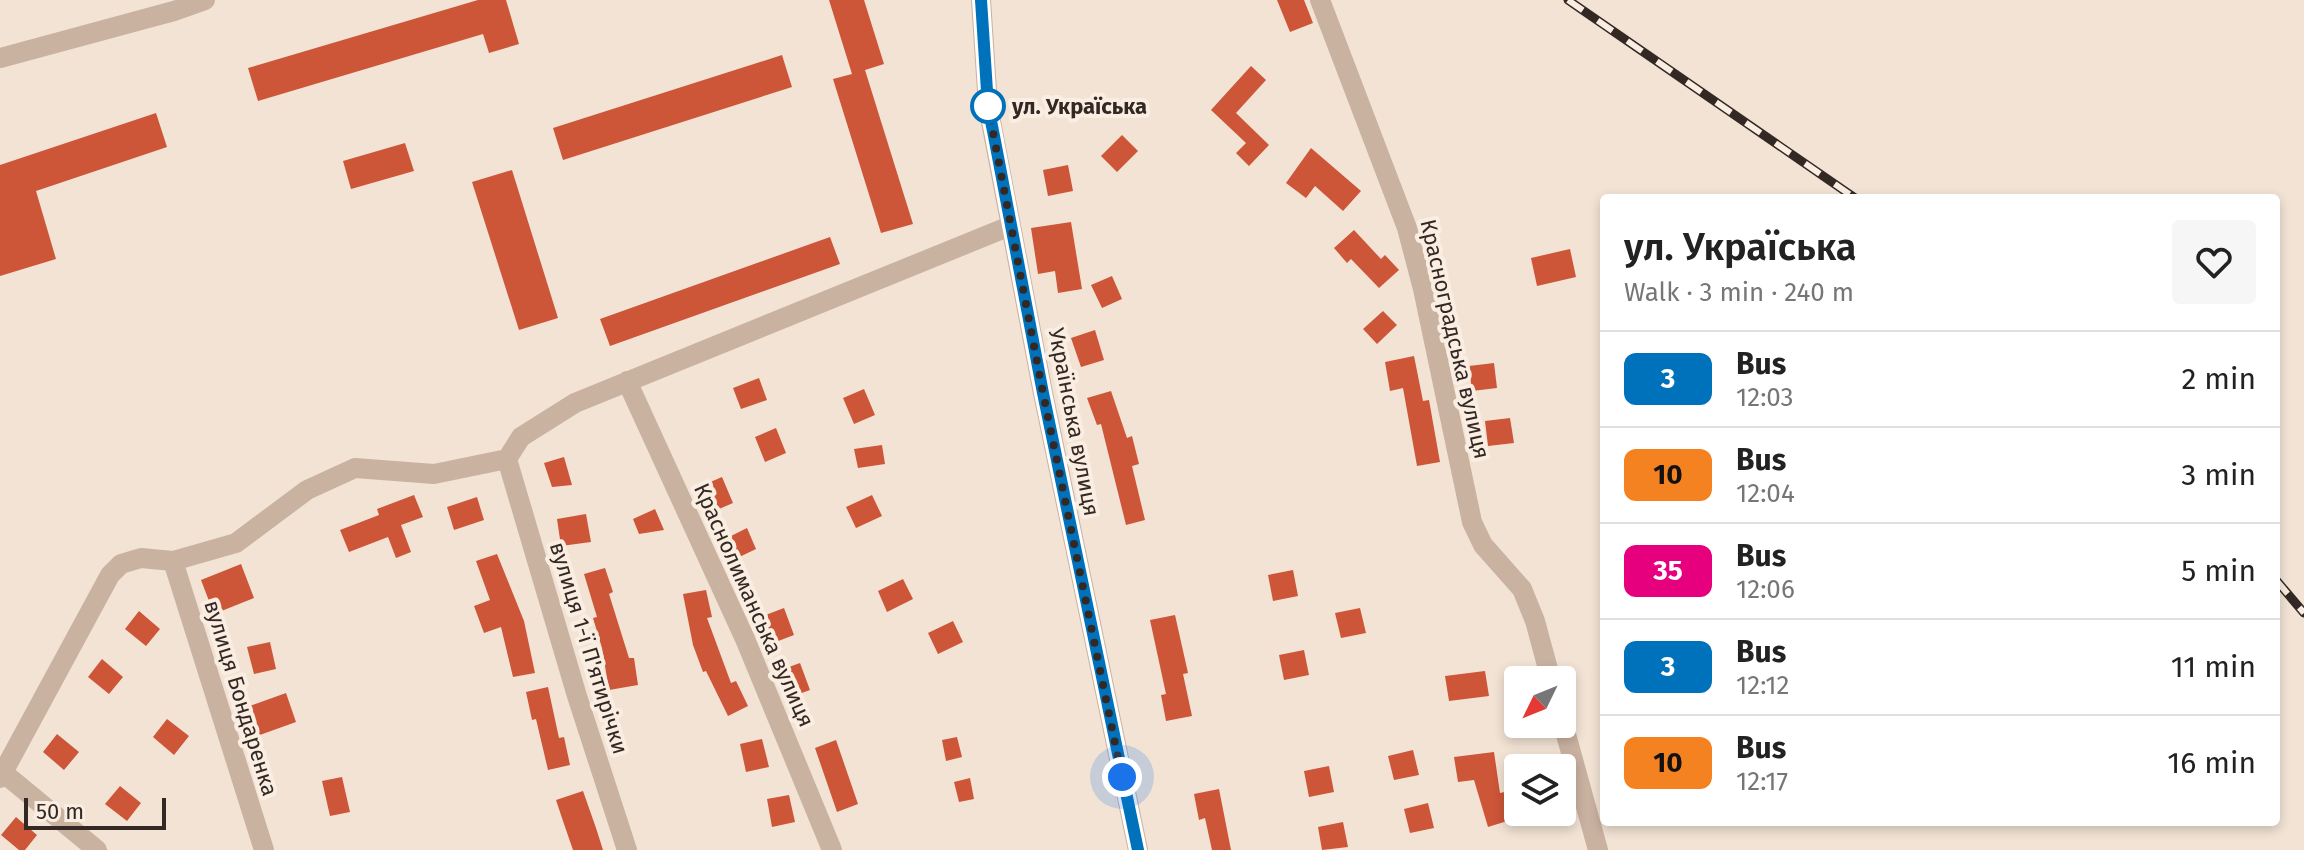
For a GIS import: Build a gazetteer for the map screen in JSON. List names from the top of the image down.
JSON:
{
  "streets": {
    "street": [
      "Красноградська вулиця",
      "Українська вулиця",
      "Краснолиманська вулиця",
      "вулиця 1-ї П'ятирічки",
      "вулиця Бондаренка"
    ]
  },
  "places": ["ул. Україська"],
  "lines": ["bus line 3"],
  "scale_bar": "50 m",
  "north": "bottom left",
  "page": {
    "heading": ["ул. Україська", "Walk · 3 min · 240 m"],
    "list": [
      {
        "mark": "3",
        "name": "Bus",
        "note": "12:03",
        "value": "2 min"
      },
      {
        "mark": "10",
        "name": "Bus",
        "note": "12:04",
        "value": "3 min"
      },
      {
        "mark": "35",
        "name": "Bus",
        "note": "12:06",
        "value": "5 min"
      },
      {
        "mark": "3",
        "name": "Bus",
        "note": "12:12",
        "value": "11 min"
      },
      {
        "mark": "10",
        "name": "Bus",
        "note": "12:17",
        "value": "16 min"
      }
    ],
    "scale": "50 m"
  }
}
